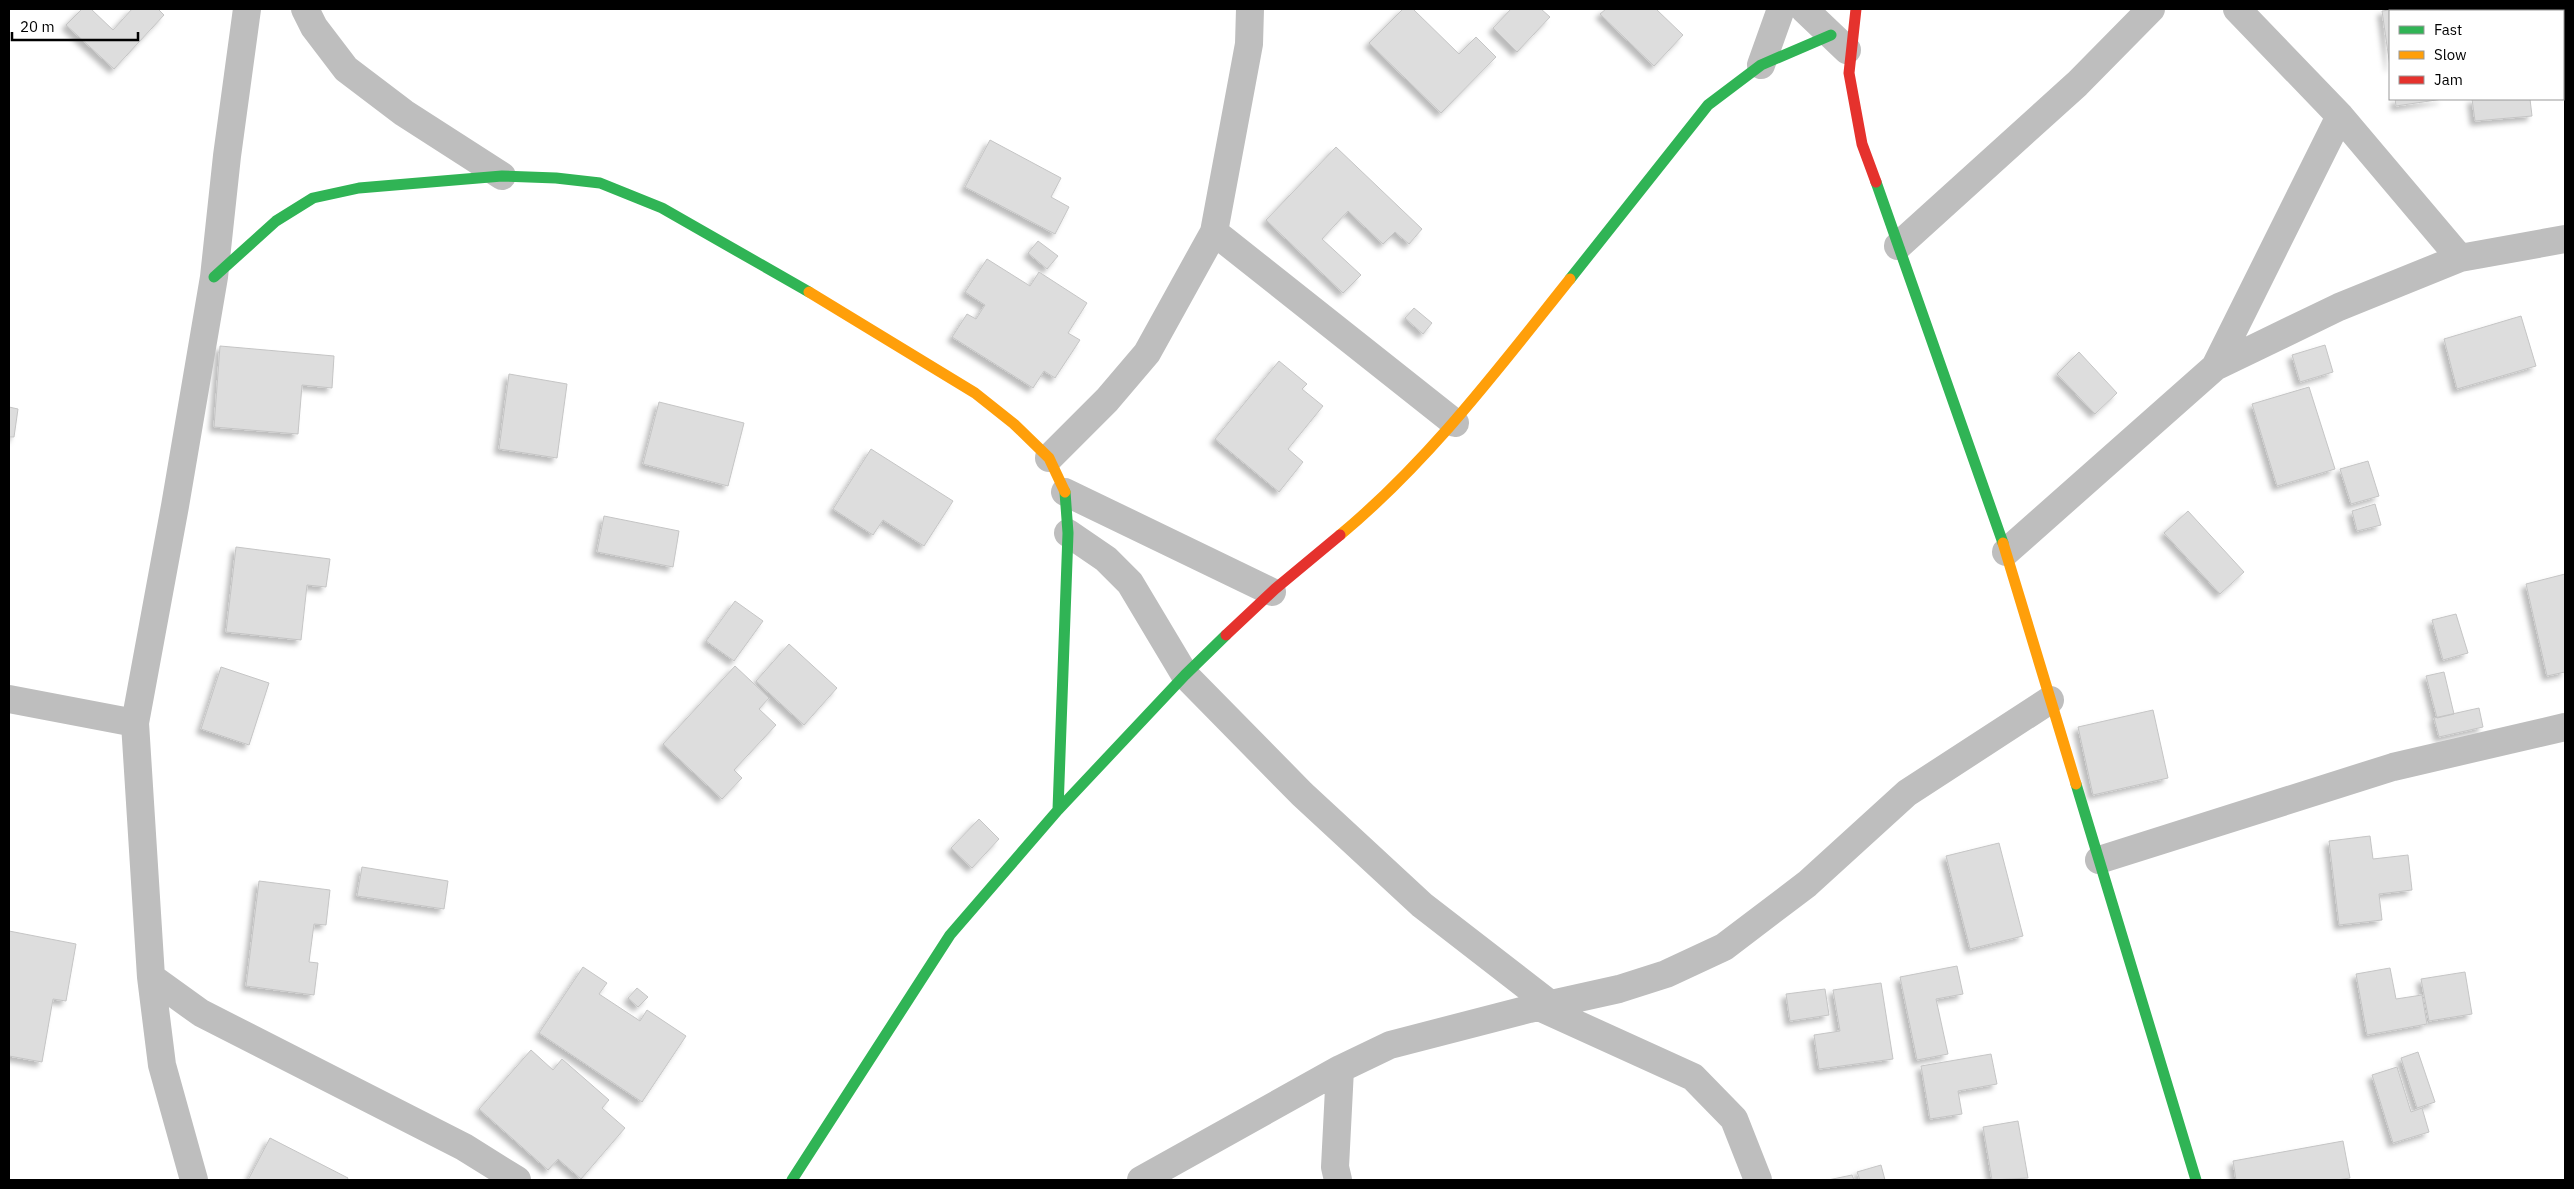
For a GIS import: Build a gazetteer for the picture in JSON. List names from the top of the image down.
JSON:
{
  "legend": ["Fast", "Slow", "Jam"],
  "scale_bar": "20 m"
}
